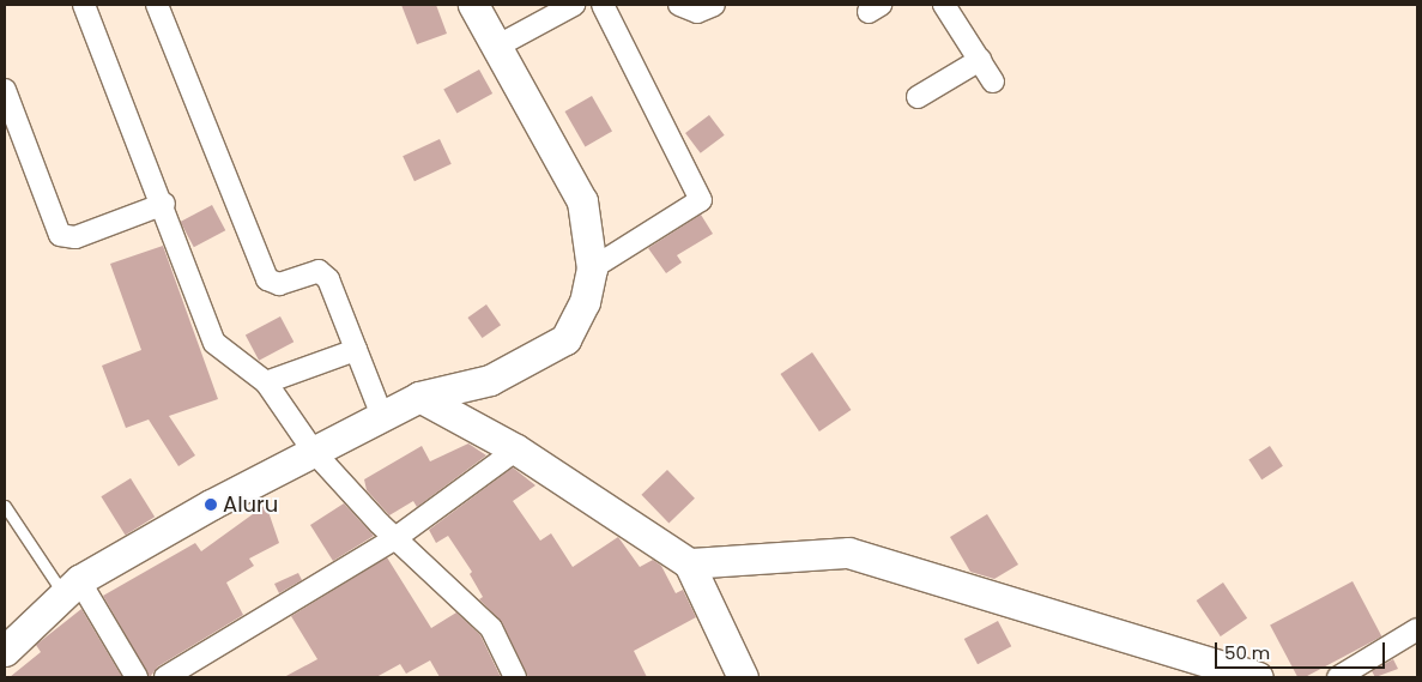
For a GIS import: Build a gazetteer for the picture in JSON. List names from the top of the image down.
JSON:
{
  "places": ["Aluru"],
  "scale_bar": "50 m"
}
